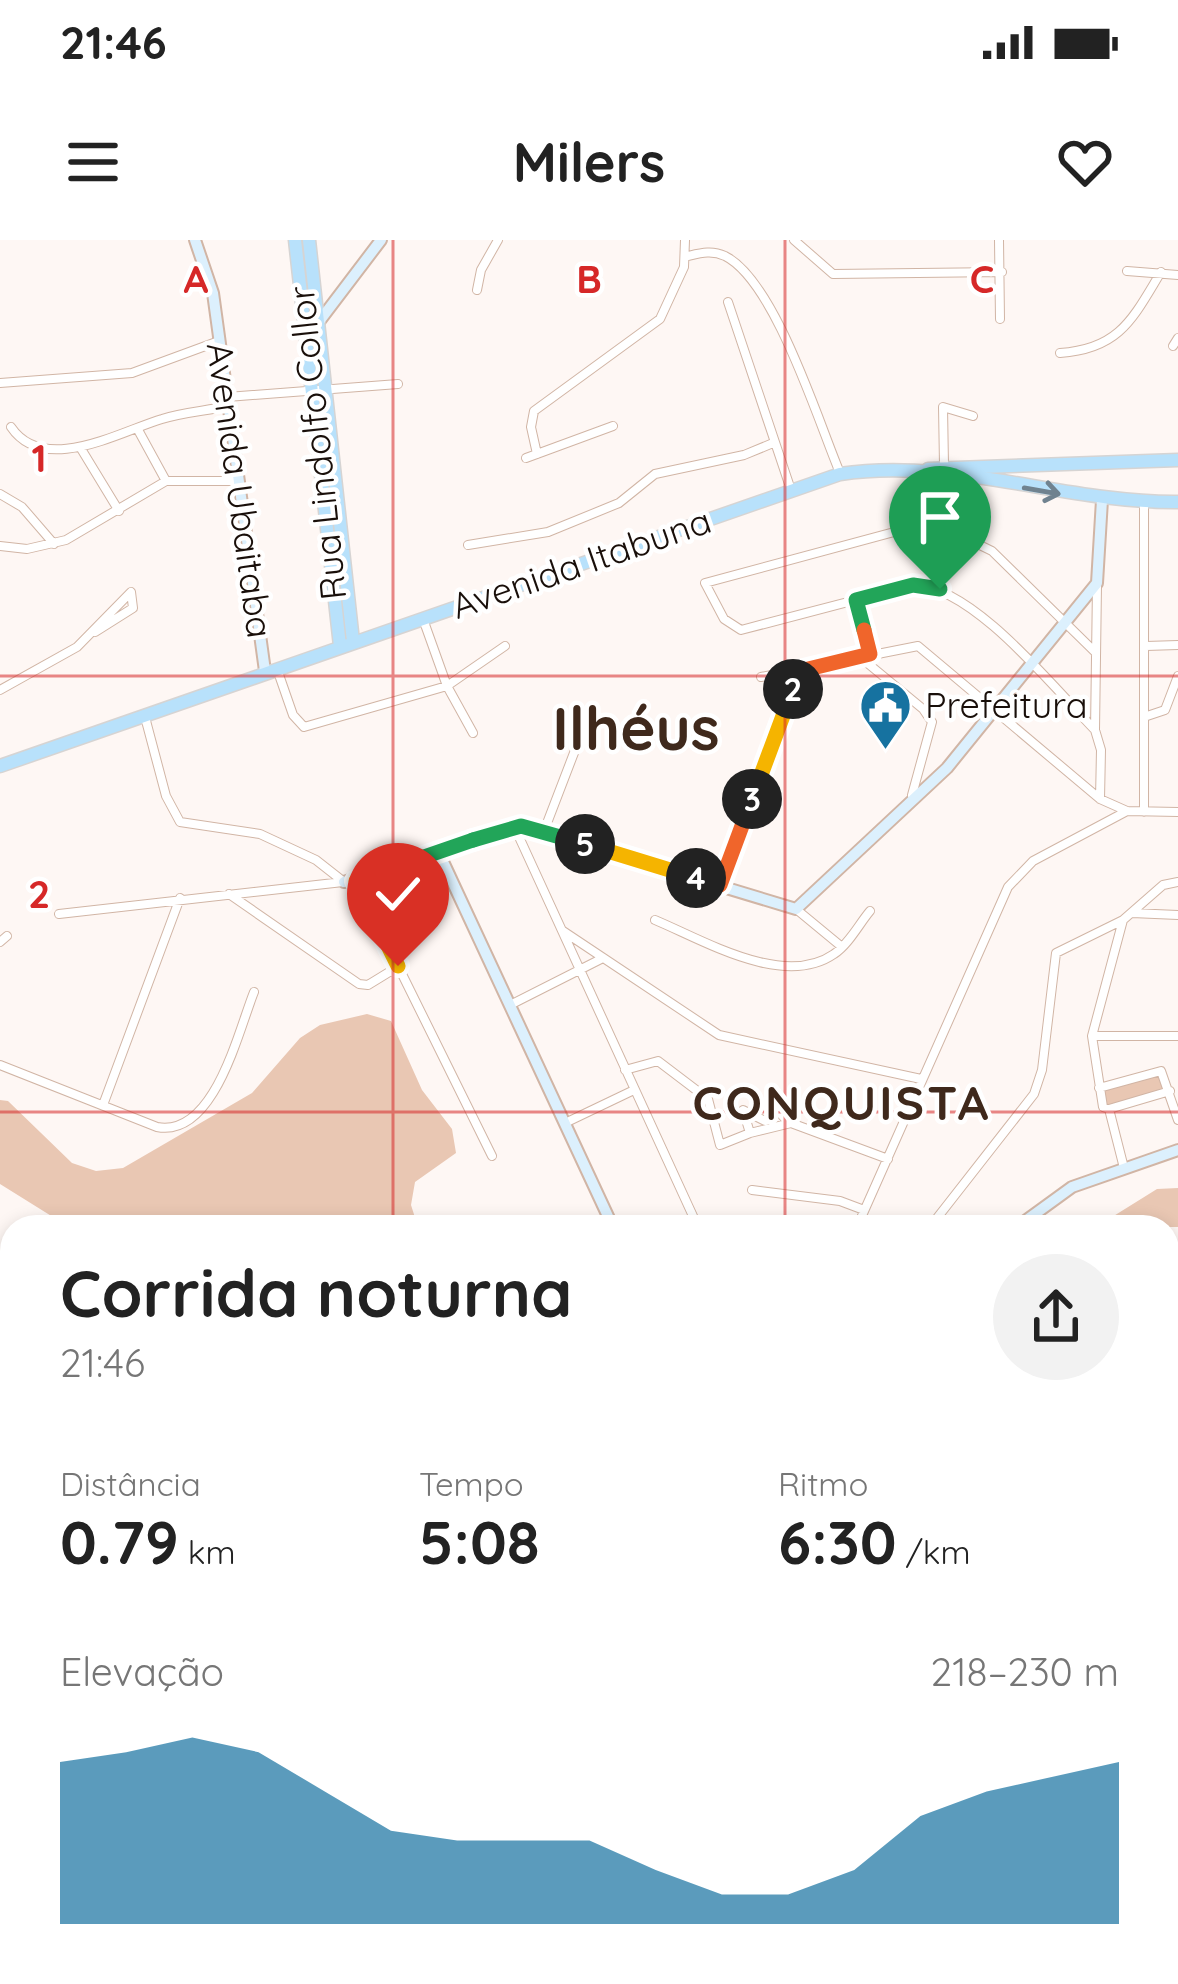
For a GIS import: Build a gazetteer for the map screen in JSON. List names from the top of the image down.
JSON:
{
  "streets": {
    "main road": ["Rua Lindolfo Collor", "Avenida Itabuna"],
    "street": ["Avenida Ubaitaba"]
  },
  "crossings": [
    ["Rua Lindolfo Collor", "Avenida Itabuna"],
    ["Avenida Ubaitaba", "Avenida Itabuna"]
  ],
  "districts": ["Ilhéus", "CONQUISTA"],
  "places": {
    "public building": ["Prefeitura"]
  },
  "page": {
    "status": "21:46",
    "header": "Milers",
    "pins": [
      "2",
      "3",
      "5",
      "4"
    ],
    "heading": ["Corrida noturna", "21:46"],
    "stats": [
      ["Distância", "0.79 km"],
      ["Tempo", "5:08"],
      ["Ritmo", "6:30 /km"]
    ],
    "chart": ["Elevação", "218–230 m"]
  },
  "grid": {
    "columns": ["A", "B", "C"],
    "rows": ["1", "2"]
  }
}
